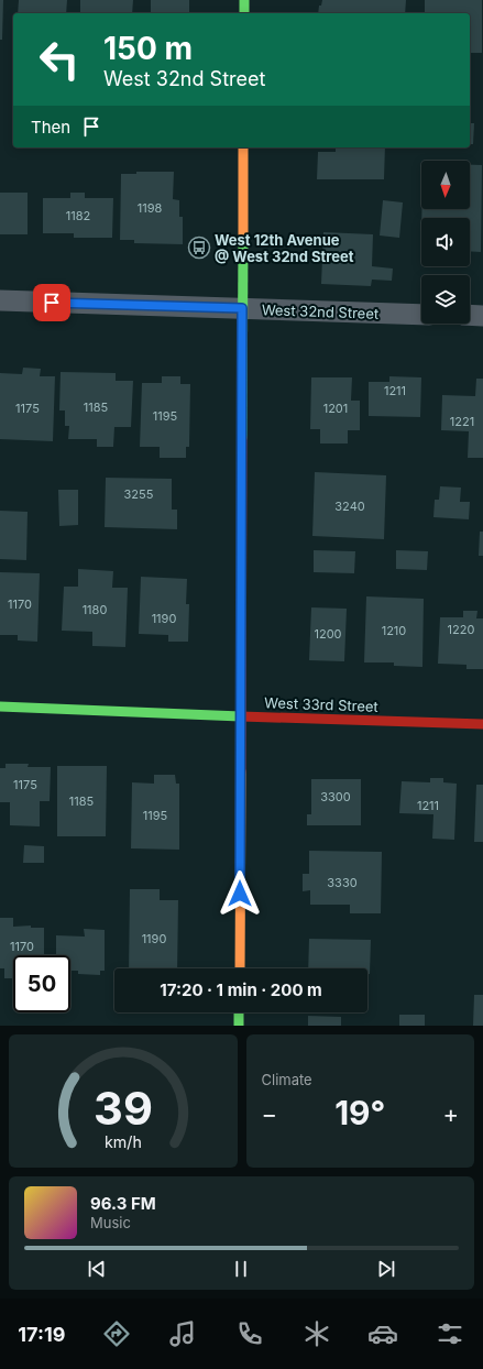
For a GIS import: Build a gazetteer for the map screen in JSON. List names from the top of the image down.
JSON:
{
  "streets": {
    "main road": ["West 33rd Street"],
    "street": ["West 32nd Street"]
  },
  "places": {
    "bus stop": ["West 12th Avenue @ West 32nd Street"]
  },
  "house_numbers": [
    "1198",
    "1182",
    "1211",
    "1185",
    "1175",
    "1201",
    "1195",
    "1221",
    "3255",
    "3240",
    "1170",
    "1180",
    "1190",
    "1220",
    "1210",
    "1200",
    "1175",
    "3300",
    "1185",
    "1211",
    "1195",
    "3330",
    "1190",
    "1170"
  ],
  "north": "bottom",
  "page": {
    "turn": ["150 m", "West 32nd Street"],
    "then": "Then",
    "limit": "50",
    "trip": "17:20 · 1 min · 200 m",
    "tile": "Climate",
    "heat": ["−", "19°", "+"],
    "song": ["96.3 FM", "Music"],
    "tabs": "17:19",
    "gauge": ["39", "km/h"]
  }
}
